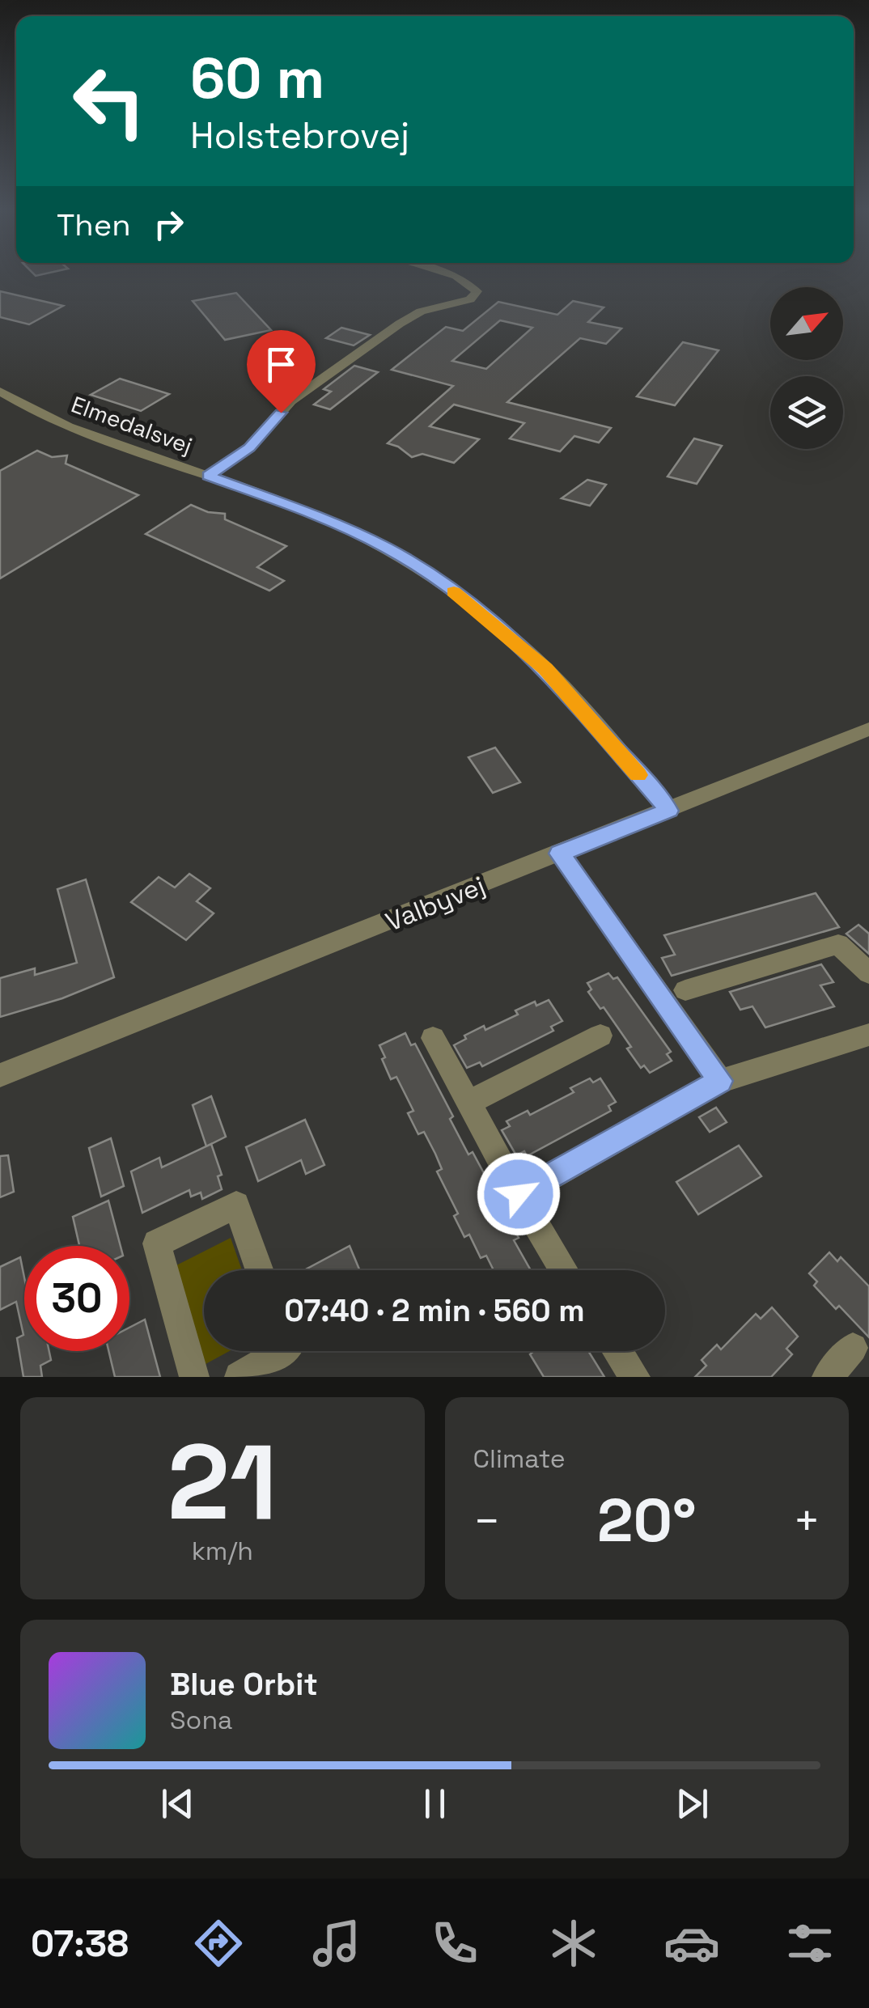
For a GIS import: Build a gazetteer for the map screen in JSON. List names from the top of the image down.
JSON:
{
  "streets": {
    "street": ["Elmedalsvej", "Valbyvej"]
  },
  "crossings": [
    ["Elmedalsvej", "Valbyvej"]
  ],
  "north": "top right",
  "page": {
    "turn": ["60 m", "Holstebrovej"],
    "then": "Then",
    "limit": "30",
    "trip": "07:40 · 2 min · 560 m",
    "tile": [
      ["21", "km/h"],
      "Climate"
    ],
    "heat": ["−", "20°", "+"],
    "song": ["Blue Orbit", "Sona"],
    "tabs": "07:38"
  }
}
